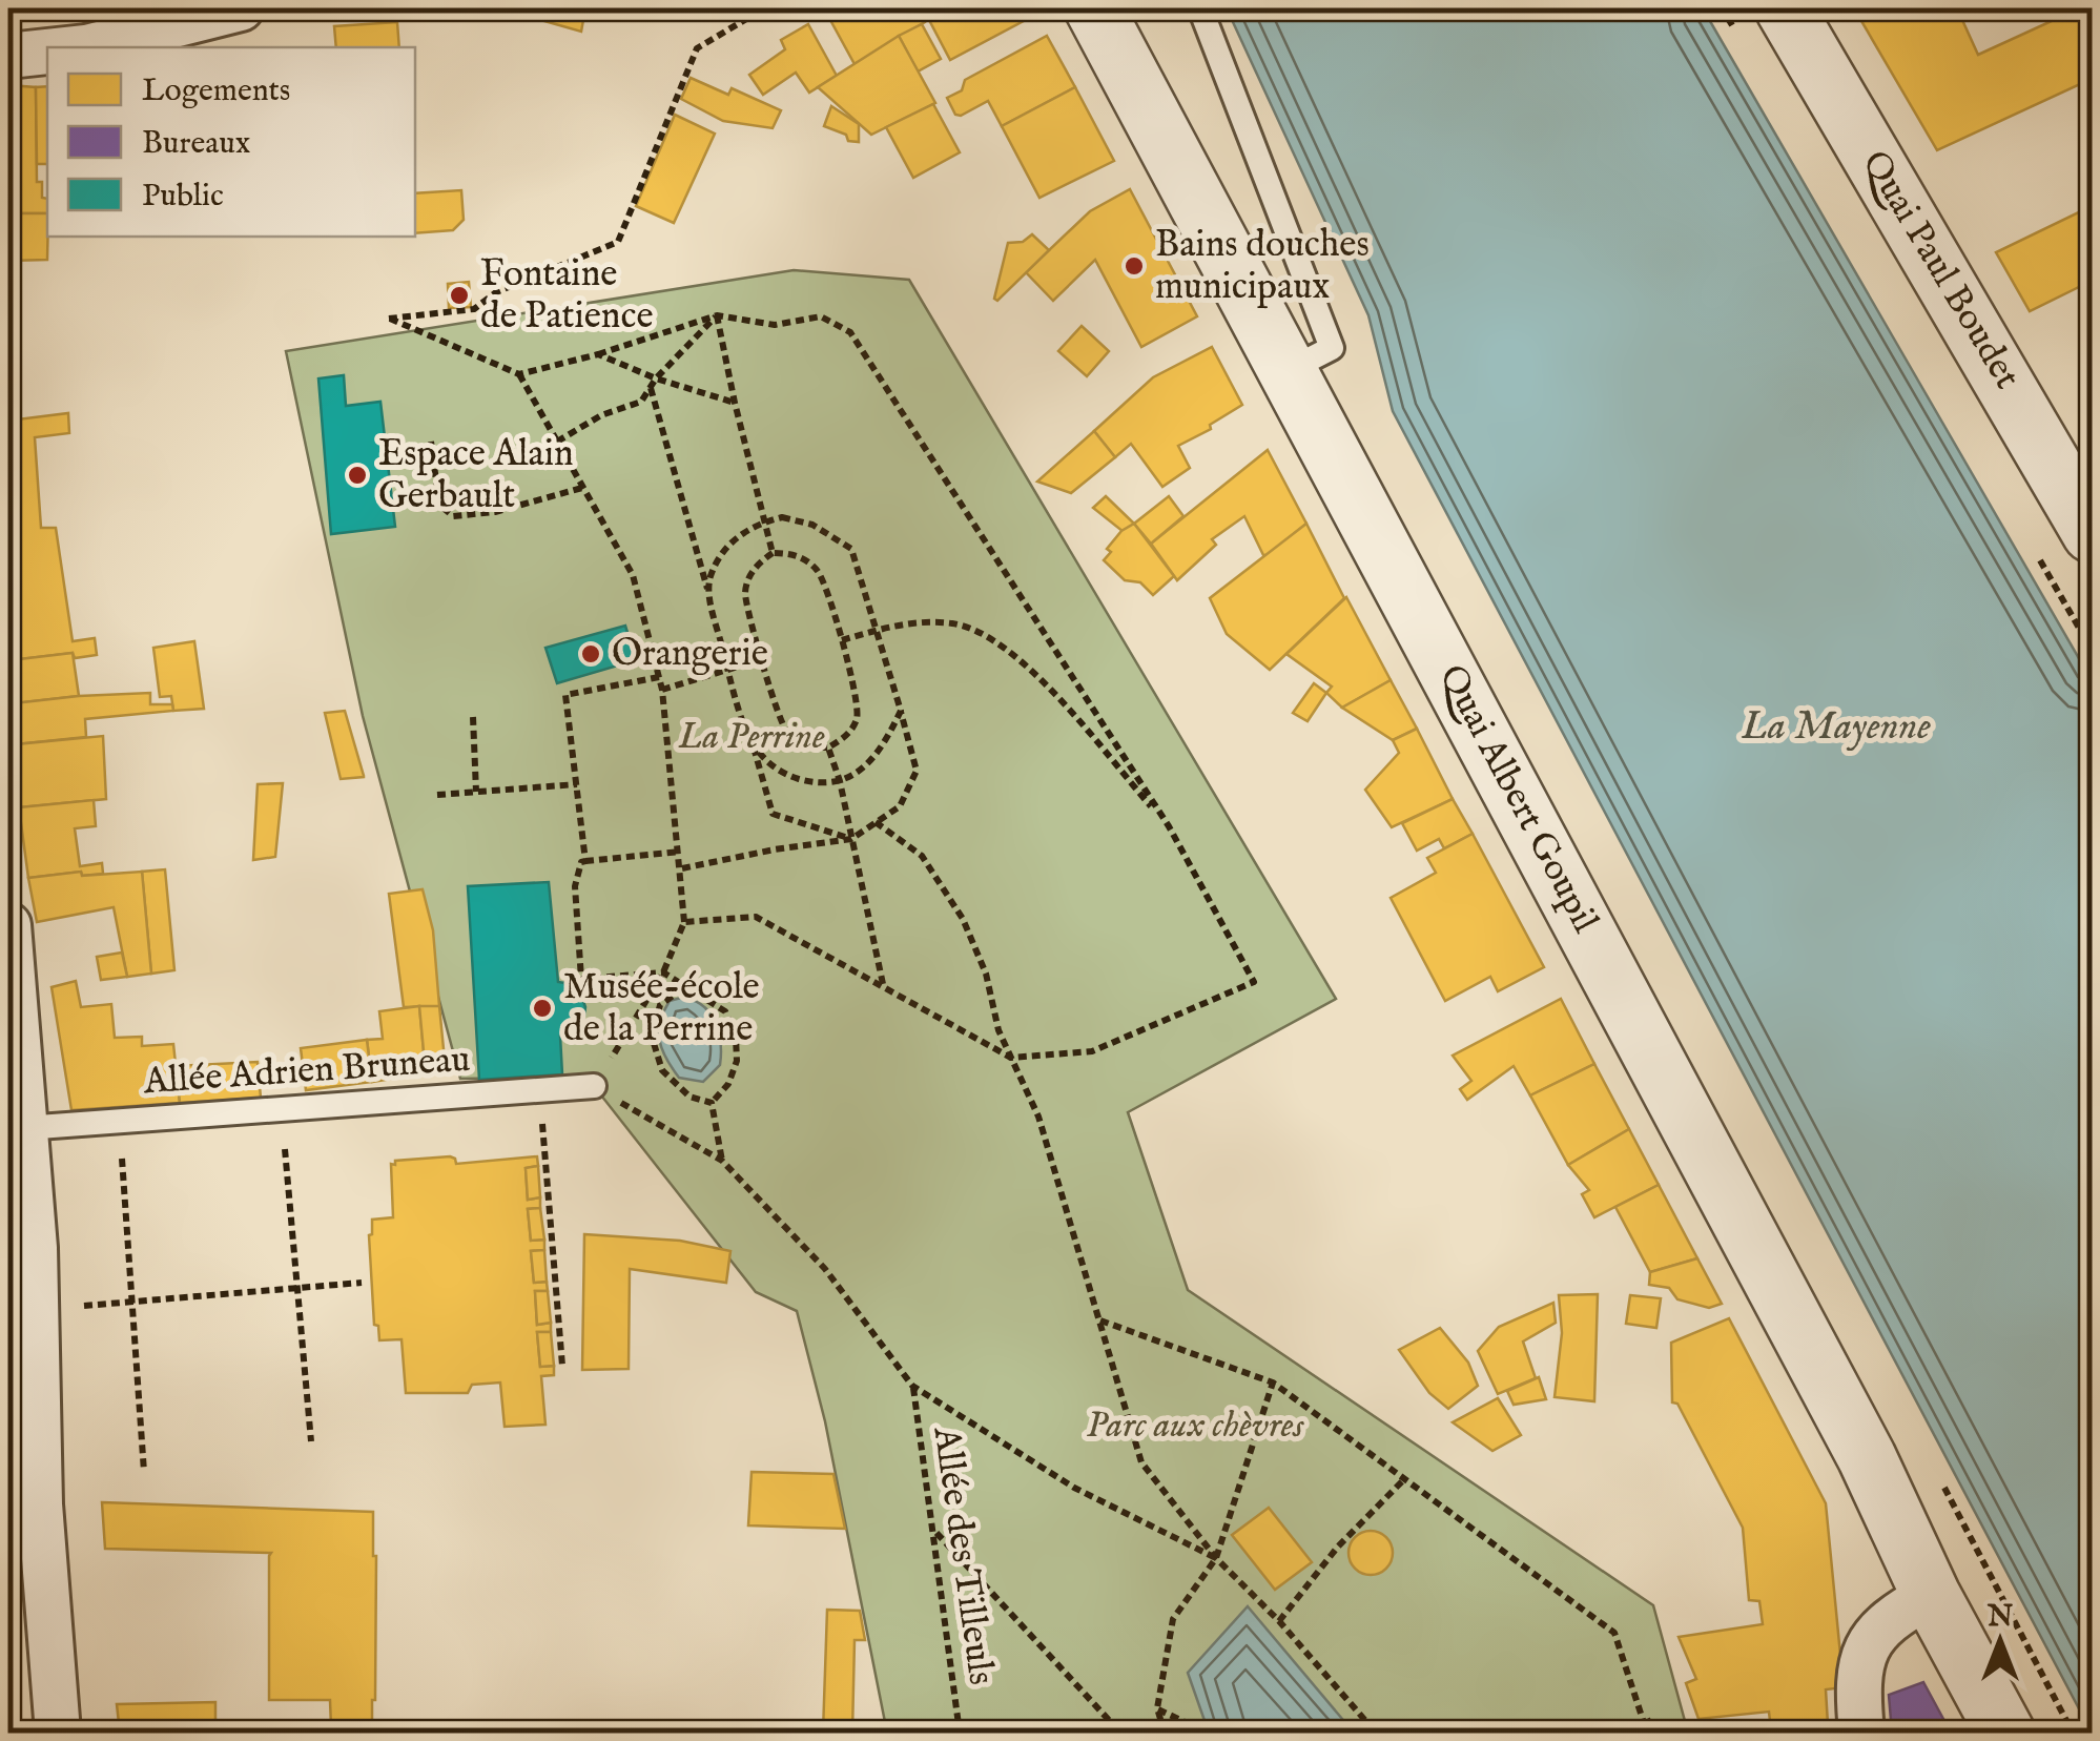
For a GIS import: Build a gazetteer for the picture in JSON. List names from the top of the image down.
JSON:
{
  "streets": {
    "street": ["Quai Paul Boudet", "Quai Albert Goupil"],
    "lane": ["Allée Adrien Bruneau"],
    "path": ["Allée des Tilleuls"]
  },
  "water": ["La Mayenne"],
  "parks": ["La Perrine", "Parc aux chèvres"],
  "places": [
    "Bains douches municipaux",
    "Fontaine de Patience",
    "Espace Alain Gerbault",
    "Orangerie",
    "Musée-école de la Perrine"
  ],
  "legend": ["Logements", "Bureaux", "Public"],
  "north": "top"
}
